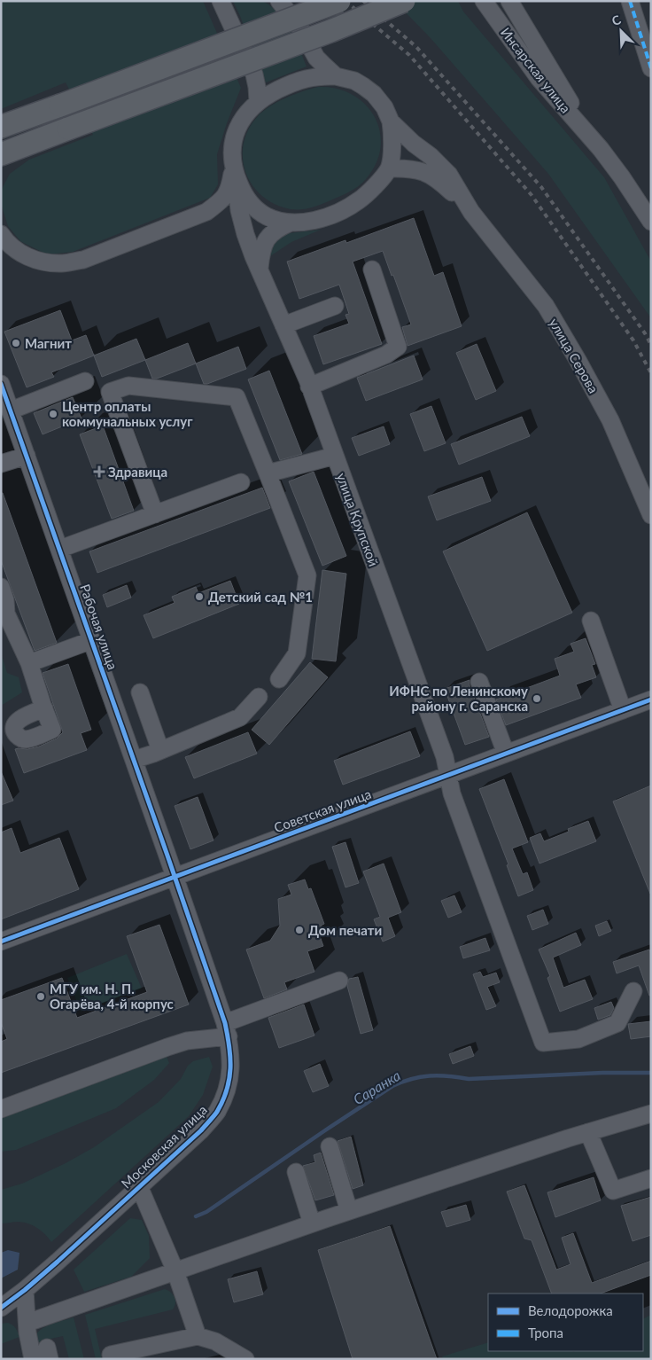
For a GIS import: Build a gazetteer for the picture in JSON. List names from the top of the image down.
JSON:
{
  "streets": {
    "street": [
      "Инсарская улица",
      "улица Серова",
      "улица Крупской",
      "Рабочая улица",
      "Советская улица",
      "Московская улица"
    ]
  },
  "crossings": [
    ["улица Серова", "улица Крупской"],
    ["улица Крупской", "Советская улица"],
    ["Рабочая улица", "Советская улица"],
    ["Рабочая улица", "Московская улица"],
    ["Советская улица", "Московская улица"]
  ],
  "water": ["Саранка"],
  "places": {
    "other": [
      "Магнит",
      "Центр оплаты коммунальных услуг",
      "Детский сад №1",
      "ИФНС по Ленинскому району г. Саранска",
      "Дом печати",
      "МГУ им. Н. П. Огарёва, 4-й корпус"
    ],
    "health": ["Здравица"]
  },
  "legend": ["Велодорожка", "Тропа"],
  "north": "top left"
}
